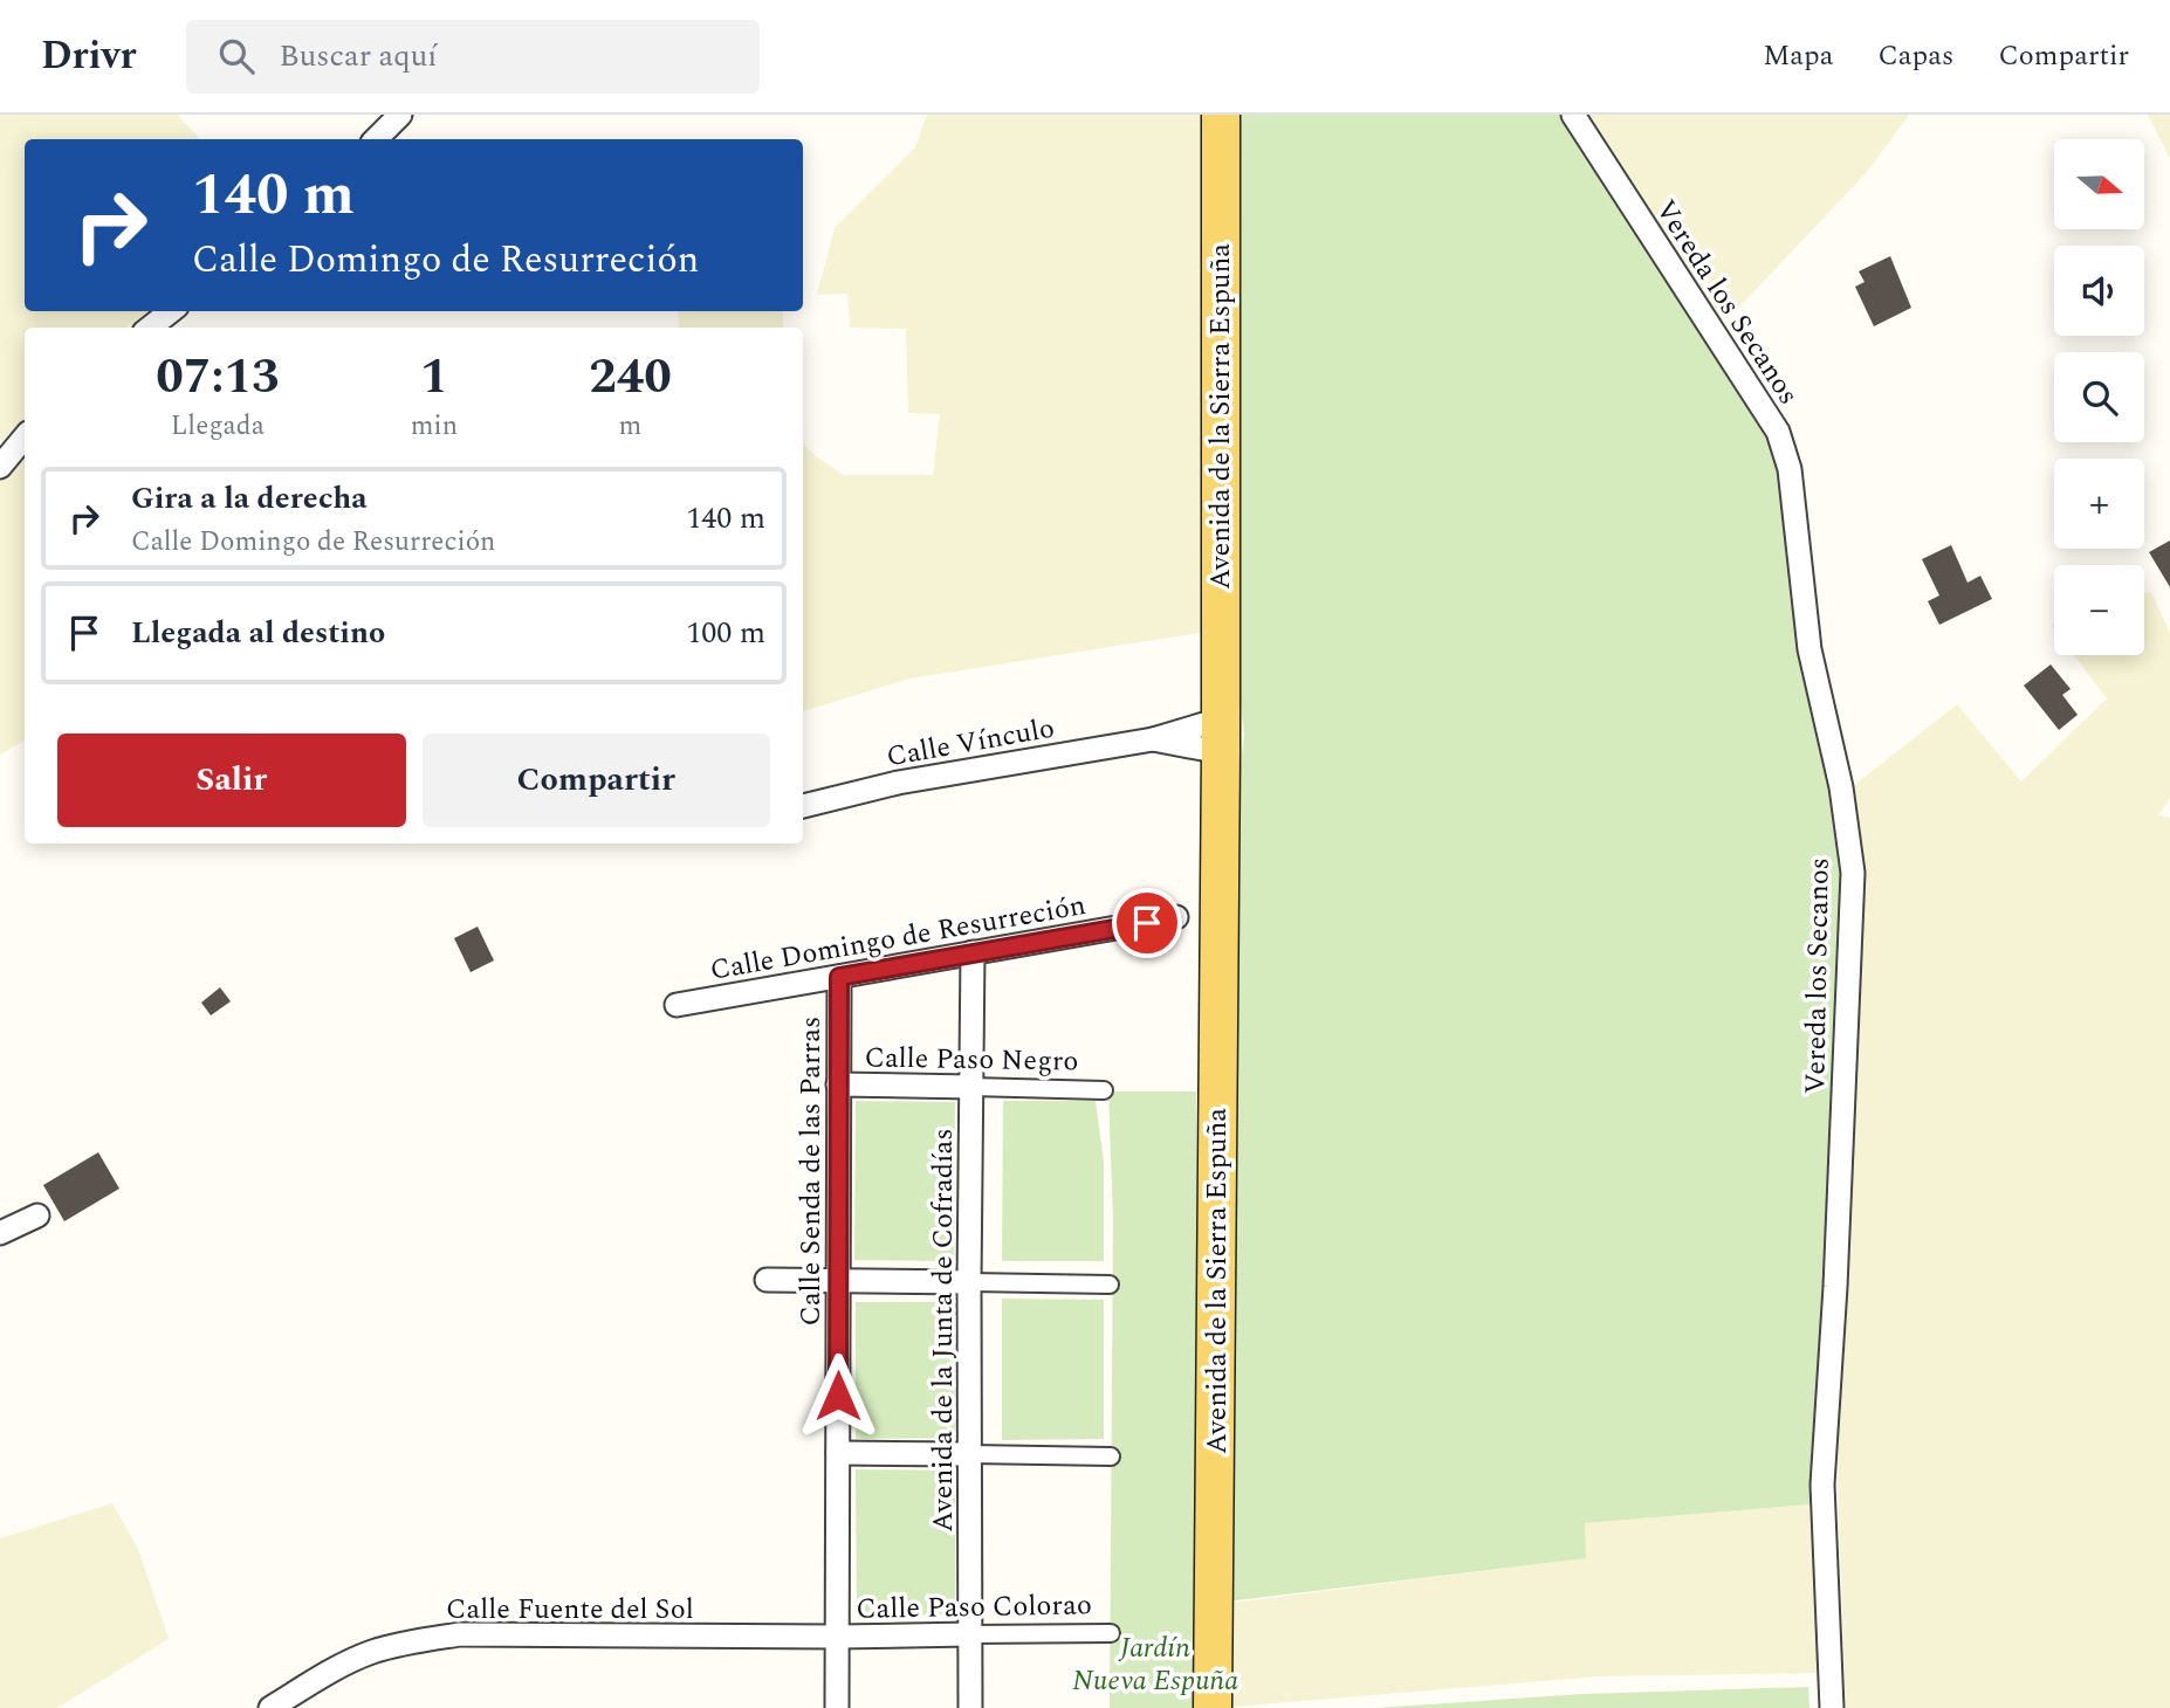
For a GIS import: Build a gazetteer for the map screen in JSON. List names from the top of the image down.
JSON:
{
  "streets": {
    "main road": ["Avenida de la Sierra Espuña"],
    "street": [
      "Vereda los Secanos",
      "Calle Vínculo",
      "Calle Domingo de Resurreción",
      "Calle Paso Negro",
      "Calle Senda de las Parras",
      "Avenida de la Junta de Cofradías",
      "Calle Paso Colorao",
      "Calle Fuente del Sol"
    ]
  },
  "crossings": [
    ["Avenida de la Sierra Espuña", "Calle Vínculo"],
    ["Calle Domingo de Resurreción", "Calle Senda de las Parras"],
    ["Calle Domingo de Resurreción", "Avenida de la Junta de Cofradías"],
    ["Calle Paso Negro", "Calle Senda de las Parras"],
    ["Calle Paso Negro", "Avenida de la Junta de Cofradías"],
    ["Calle Senda de las Parras", "Calle Paso Colorao"],
    ["Calle Senda de las Parras", "Calle Fuente del Sol"],
    ["Avenida de la Junta de Cofradías", "Calle Paso Colorao"],
    ["Calle Paso Colorao", "Calle Fuente del Sol"]
  ],
  "parks": ["Jardín Nueva Espuña"],
  "north": "right",
  "page": {
    "header": "Drivr",
    "search": "Buscar aquí",
    "nav": ["Mapa", "Capas", "Compartir"],
    "map_buttons": ["+", "−"],
    "turn": ["140 m", "Calle Domingo de Resurreción"],
    "eta": [
      "07:13",
      "Llegada",
      "1",
      "min",
      "240",
      "m"
    ],
    "list": [
      {
        "name": "Gira a la derecha",
        "note": "Calle Domingo de Resurreción",
        "value": "140 m"
      },
      {
        "name": "Llegada al destino",
        "value": "100 m"
      }
    ],
    "buttons": ["Salir", "Compartir"]
  }
}
